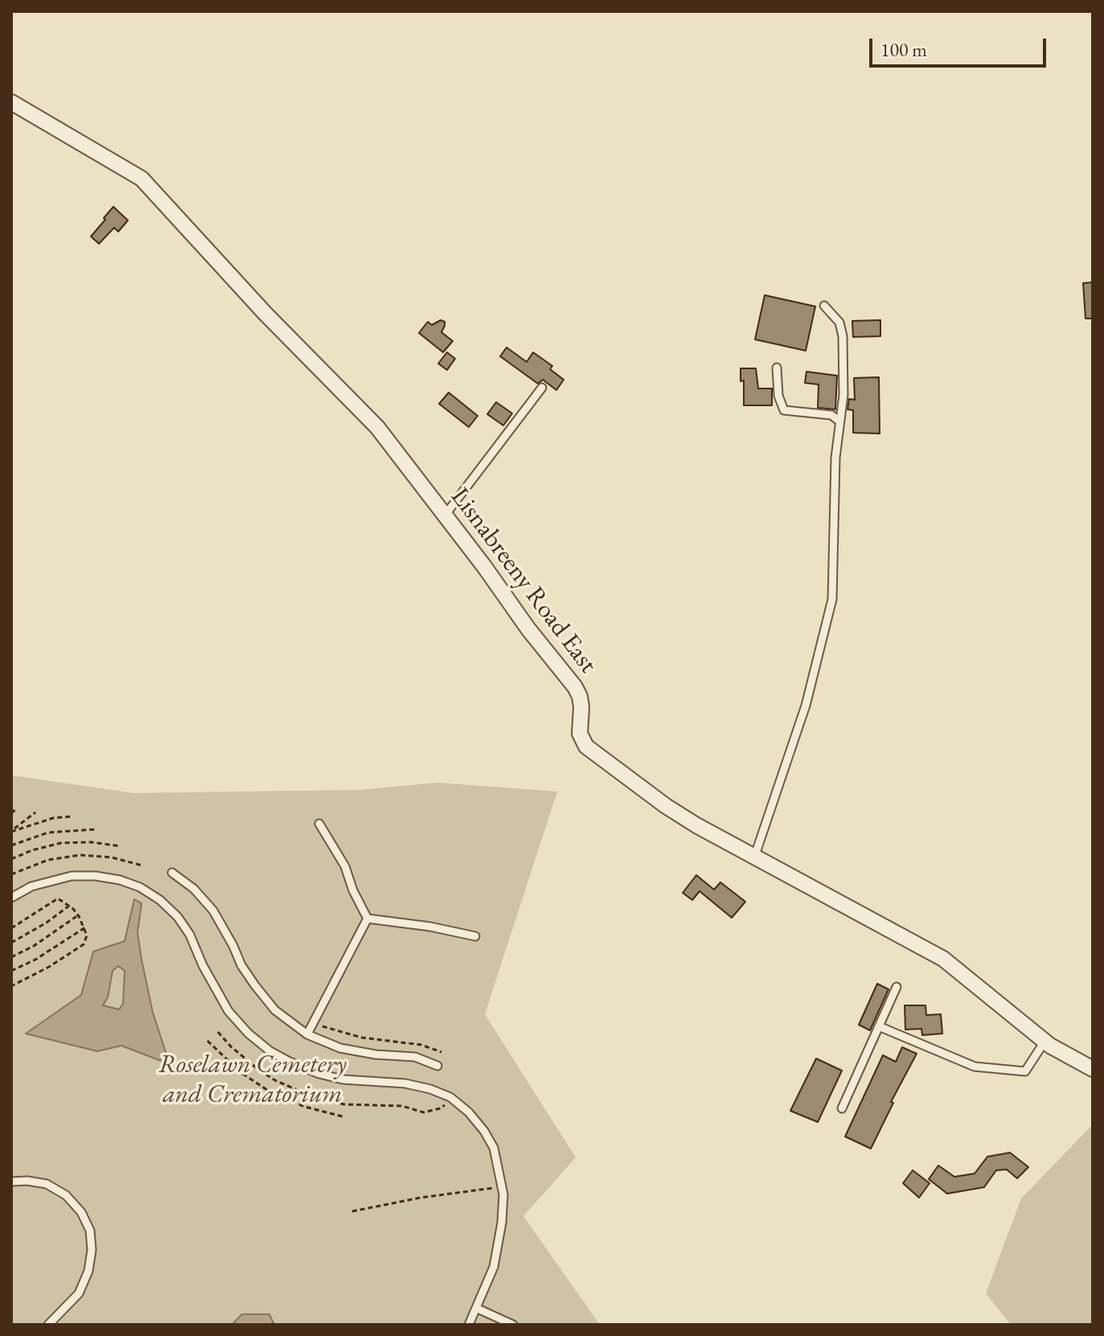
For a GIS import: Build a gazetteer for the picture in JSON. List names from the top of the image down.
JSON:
{
  "streets": {
    "street": ["Lisnabreeny Road East"]
  },
  "parks": ["Roselawn Cemetery and Crematorium"],
  "scale_bar": "100 m"
}
